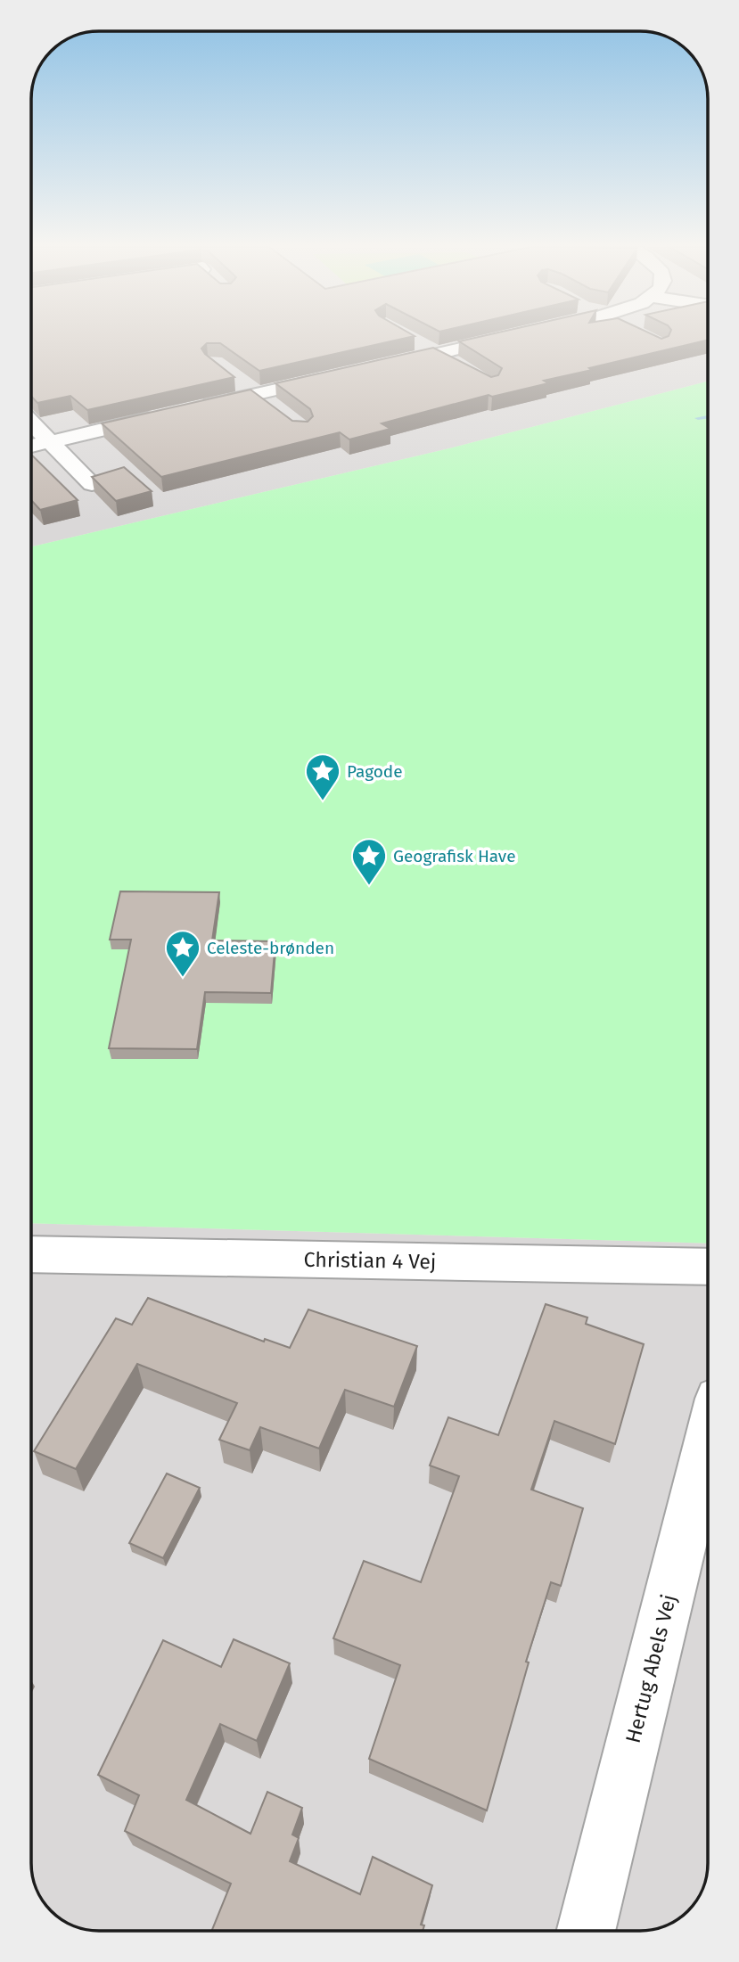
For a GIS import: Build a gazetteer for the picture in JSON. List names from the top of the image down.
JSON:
{
  "streets": {
    "street": ["Christian 4 Vej", "Hertug Abels Vej"]
  },
  "places": {
    "place": ["Pagode", "Geografisk Have", "Celeste-brønden"]
  }
}
